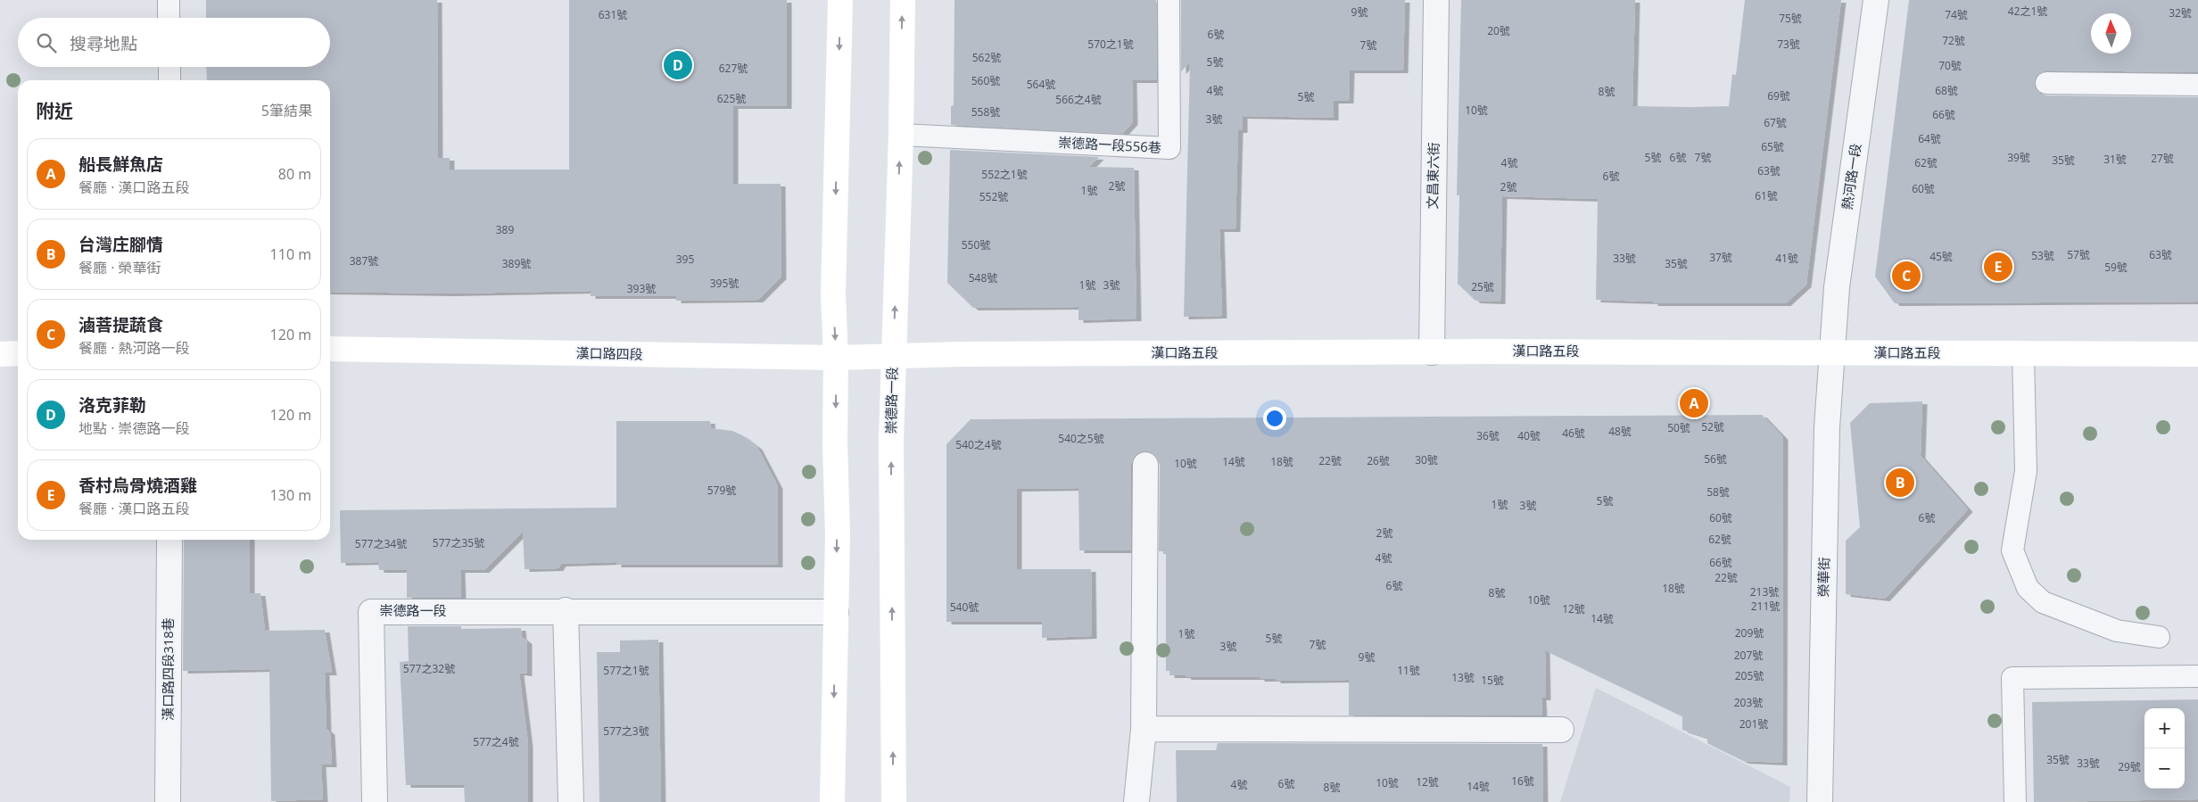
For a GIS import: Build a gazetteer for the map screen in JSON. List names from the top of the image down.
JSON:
{
  "streets": {
    "street": [
      "文昌東六街",
      "熱河路一段",
      "漢口路五段",
      "漢口路四段",
      "崇德路一段",
      "榮華街",
      "漢口路四段318巷"
    ],
    "lane": ["崇德路一段556巷"]
  },
  "crossings": [
    ["崇德路一段556巷", "崇德路一段"],
    ["文昌東六街", "漢口路五段"],
    ["熱河路一段", "漢口路五段"],
    ["熱河路一段", "榮華街"],
    ["漢口路五段", "漢口路四段"],
    ["漢口路五段", "崇德路一段"],
    ["漢口路五段", "榮華街"],
    ["漢口路四段", "崇德路一段"]
  ],
  "house_numbers": [
    "42之1號",
    "9號",
    "32號",
    "631號",
    "74號",
    "75號",
    "20號",
    "6號",
    "72號",
    "570之1號",
    "73號",
    "7號",
    "562號",
    "5號",
    "70號",
    "627號",
    "560號",
    "564號",
    "4號",
    "68號",
    "8號",
    "69號",
    "5號",
    "625號",
    "566之4號",
    "10號",
    "558號",
    "66號",
    "3號",
    "67號",
    "64號",
    "65號",
    "5號",
    "6號",
    "7號",
    "39號",
    "27號",
    "31號",
    "35號",
    "4號",
    "62號",
    "63號",
    "552之1號",
    "6號",
    "2號",
    "2號",
    "60號",
    "1號",
    "61號",
    "552號",
    "389",
    "550號",
    "57號",
    "63號",
    "53號",
    "45號",
    "37號",
    "33號",
    "41號",
    "395",
    "387號",
    "389號",
    "35號",
    "59號",
    "548號",
    "395號",
    "1號",
    "3號",
    "25號",
    "393號",
    "52號",
    "50號",
    "48號",
    "46號",
    "36號",
    "40號",
    "540之5號",
    "540之4號",
    "56號",
    "30號",
    "22號",
    "26號",
    "14號",
    "18號",
    "10號",
    "579號",
    "58號",
    "5號",
    "1號",
    "3號",
    "60號",
    "6號",
    "2號",
    "62號",
    "577之35號",
    "577之34號",
    "4號",
    "66號",
    "22號",
    "6號",
    "18號",
    "213號",
    "8號",
    "10號",
    "211號",
    "540號",
    "12號",
    "14號",
    "209號",
    "1號",
    "5號",
    "7號",
    "3號",
    "207號",
    "9號",
    "577之32號",
    "577之1號",
    "11號",
    "205號",
    "13號",
    "15號",
    "203號",
    "201號",
    "577之3號",
    "577之4號",
    "35號",
    "33號",
    "29號",
    "16號",
    "12號",
    "10號",
    "6號",
    "4號",
    "14號",
    "8號"
  ],
  "north": "top",
  "page": {
    "search": "搜尋地點",
    "pins": [
      "D",
      "E",
      "C",
      "A",
      "B"
    ],
    "heading": ["附近", "5筆結果"],
    "list": [
      {
        "mark": "A",
        "name": "船長鮮魚店",
        "note": "餐廳 · 漢口路五段",
        "value": "80 m"
      },
      {
        "mark": "B",
        "name": "台灣庄腳情",
        "note": "餐廳 · 榮華街",
        "value": "110 m"
      },
      {
        "mark": "C",
        "name": "滷菩提蔬食",
        "note": "餐廳 · 熱河路一段",
        "value": "120 m"
      },
      {
        "mark": "D",
        "name": "洛克菲勒",
        "note": "地點 · 崇德路一段",
        "value": "120 m"
      },
      {
        "mark": "E",
        "name": "香村烏骨燒酒雞",
        "note": "餐廳 · 漢口路五段",
        "value": "130 m"
      }
    ],
    "map_buttons": ["+", "−"]
  }
}
